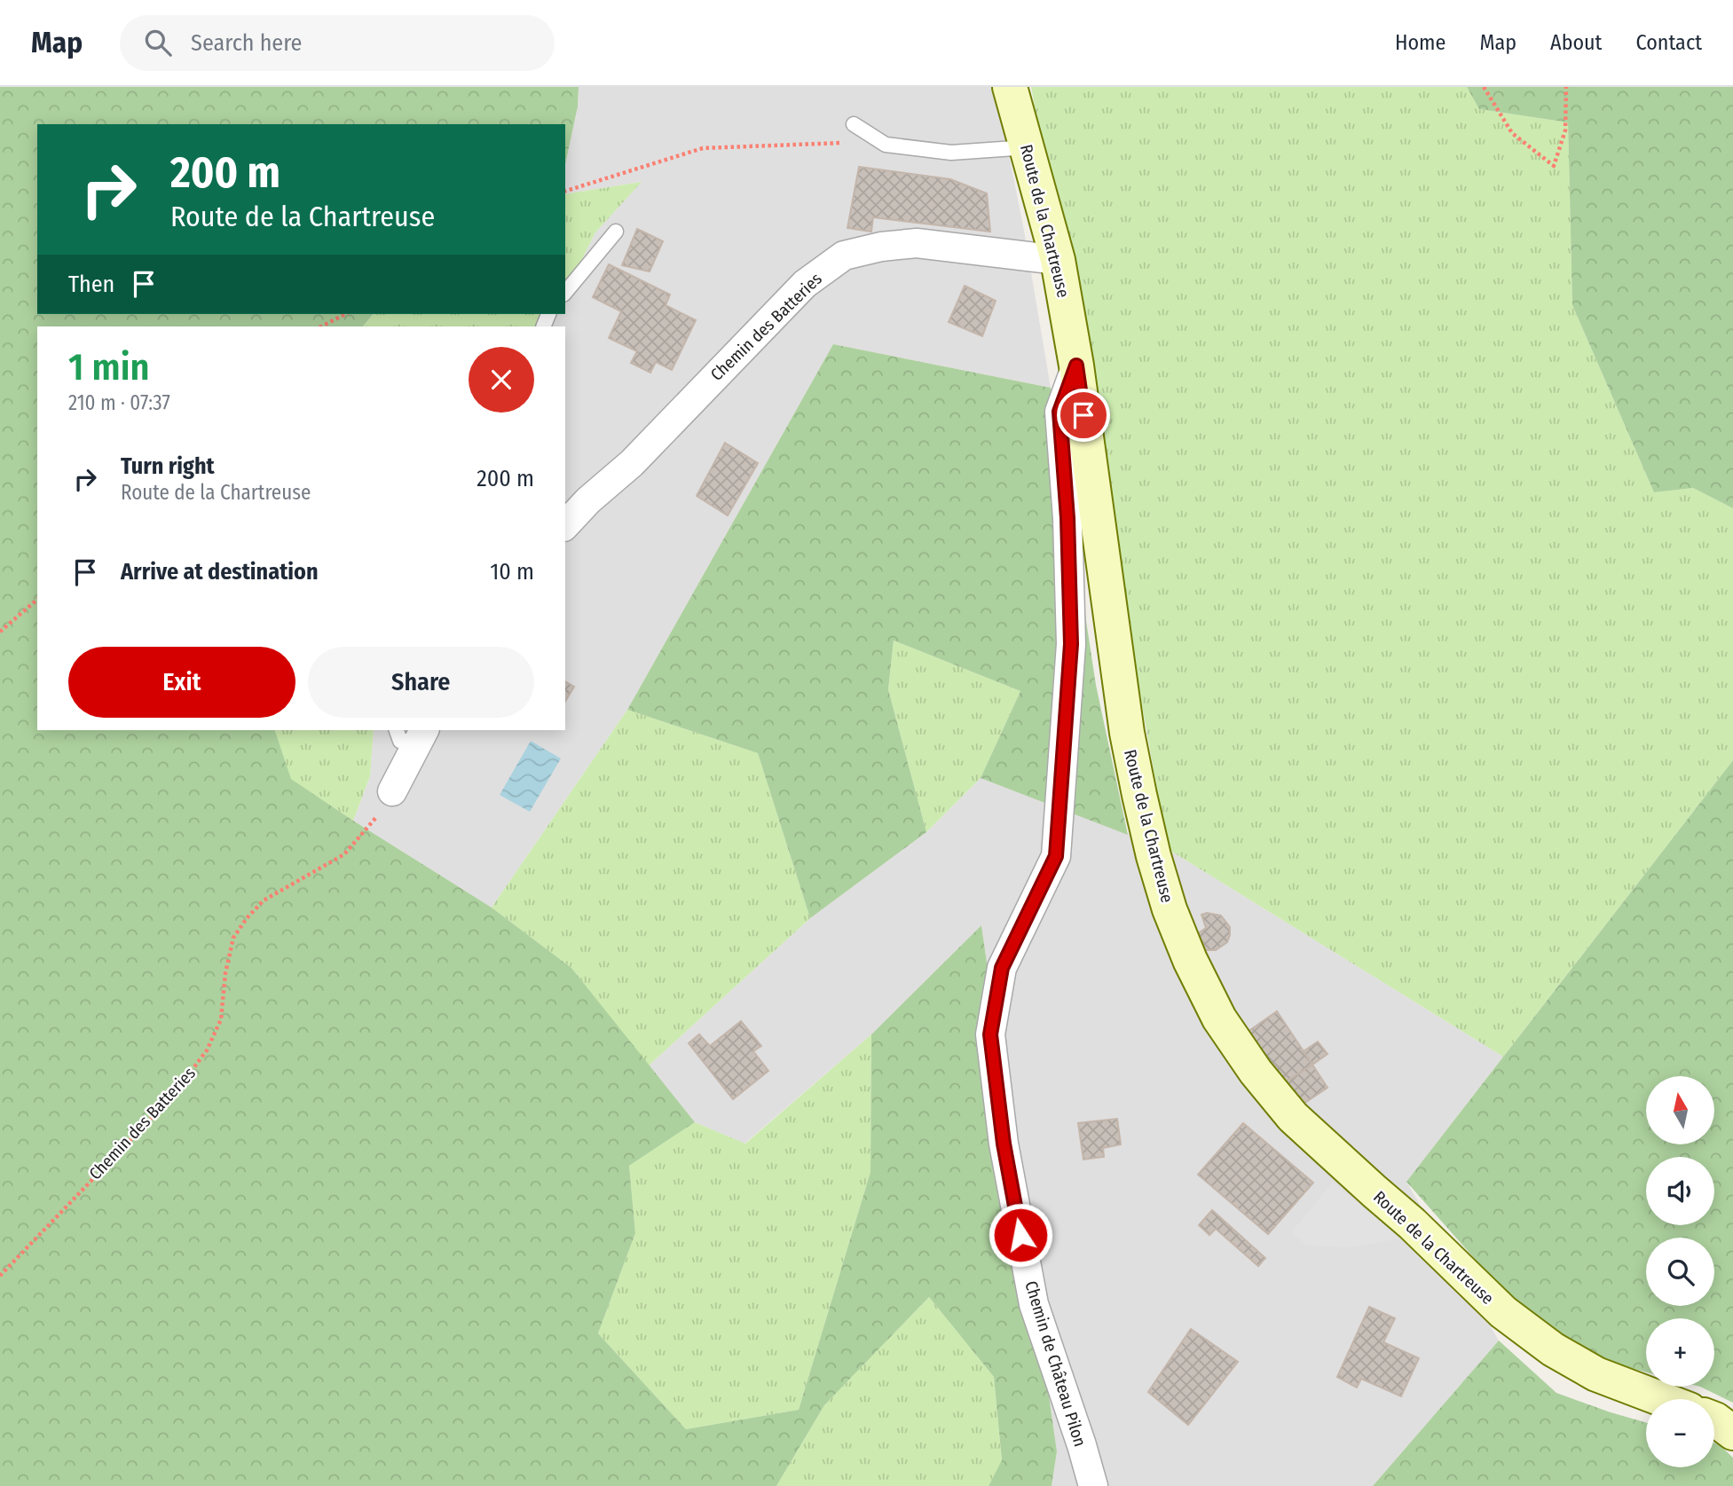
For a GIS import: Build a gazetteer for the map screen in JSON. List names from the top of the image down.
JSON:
{
  "streets": {
    "main road": ["Route de la Chartreuse"],
    "street": ["Chemin des Batteries", "Chemin de Château Pilon"]
  },
  "crossings": [
    ["Route de la Chartreuse", "Chemin des Batteries"],
    ["Route de la Chartreuse", "Chemin de Château Pilon"]
  ],
  "north": "top",
  "page": {
    "header": "Map",
    "search": "Search here",
    "nav": [
      "Home",
      "Map",
      "About",
      "Contact"
    ],
    "turn": ["200 m", "Route de la Chartreuse"],
    "then": "Then",
    "heading": ["1 min", "210 m · 07:37"],
    "list": [
      {
        "name": "Turn right",
        "note": "Route de la Chartreuse",
        "value": "200 m"
      },
      {
        "name": "Arrive at destination",
        "value": "10 m"
      }
    ],
    "buttons": ["Exit", "Share"],
    "map_buttons": ["+", "−"]
  }
}
